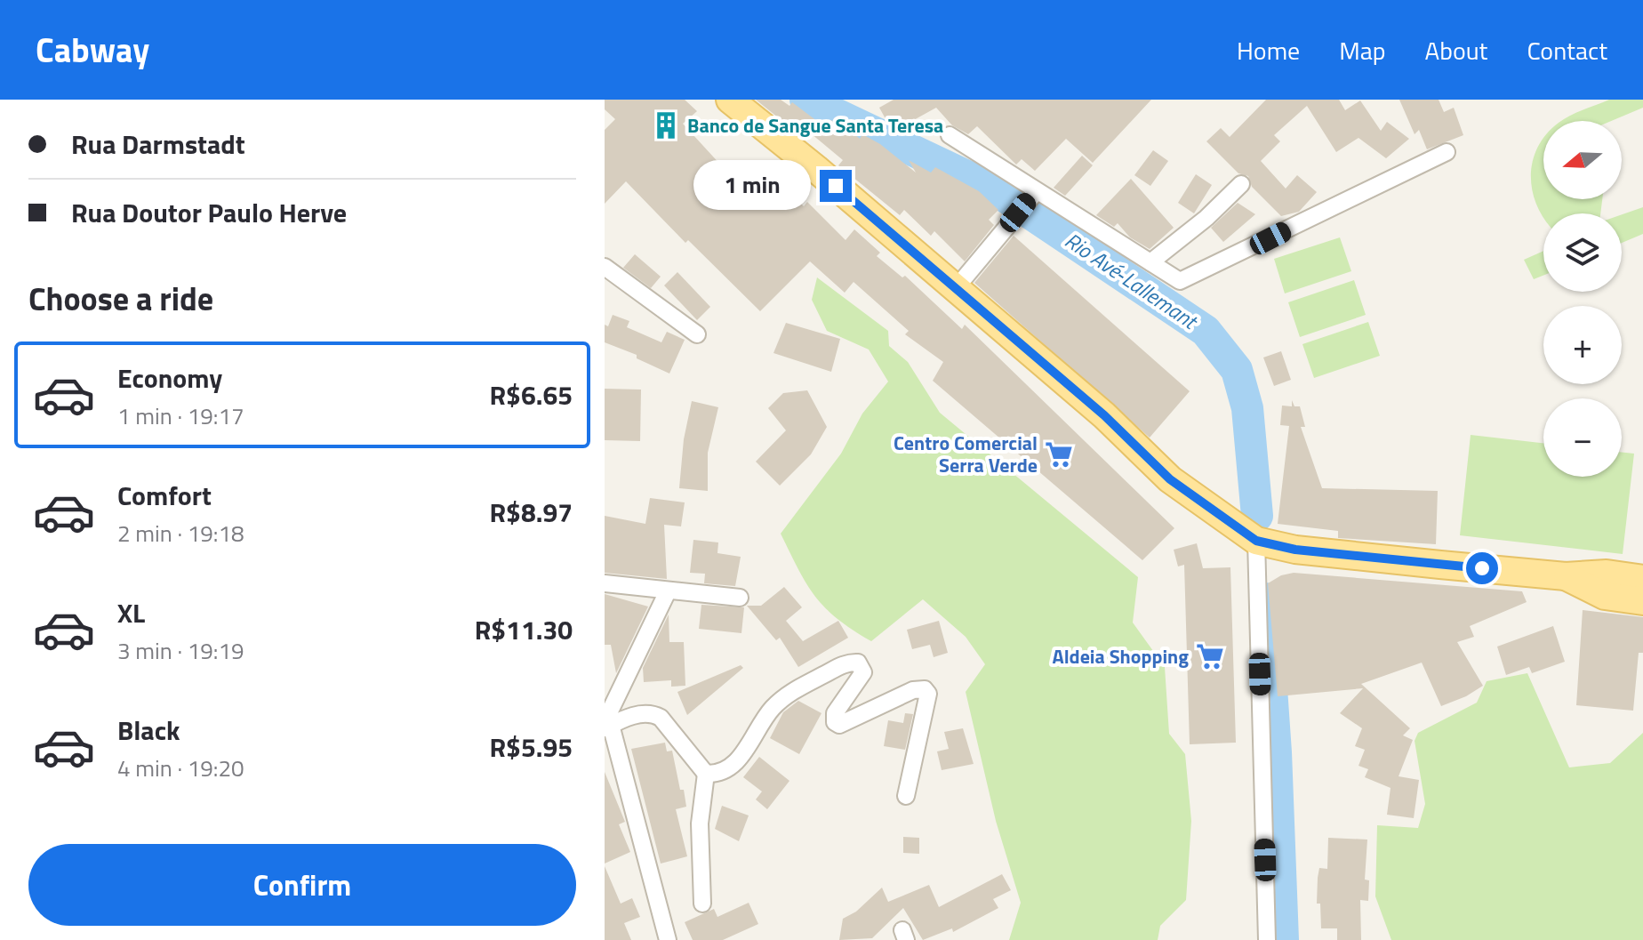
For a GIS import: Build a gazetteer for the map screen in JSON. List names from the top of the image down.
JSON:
{
  "water": ["Rio Avé‐Lallemant"],
  "places": {
    "building": ["Banco de Sangue Santa Teresa"],
    "supermarket": ["Centro Comercial Serra Verde", "Aldeia Shopping"]
  },
  "north": "left",
  "page": {
    "header": "Cabway",
    "nav": [
      "Home",
      "Map",
      "About",
      "Contact"
    ],
    "banner": ["Rua Darmstadt", "Rua Doutor Paulo Herve"],
    "map_buttons": ["+", "−"],
    "bubble": "1 min",
    "heading": "Choose a ride",
    "list": [
      {
        "name": "Economy",
        "note": "1 min · 19:17",
        "value": "R$6.65"
      },
      {
        "name": "Comfort",
        "note": "2 min · 19:18",
        "value": "R$8.97"
      },
      {
        "name": "XL",
        "note": "3 min · 19:19",
        "value": "R$11.30"
      },
      {
        "name": "Black",
        "note": "4 min · 19:20",
        "value": "R$5.95"
      }
    ],
    "buttons": "Confirm"
  }
}
